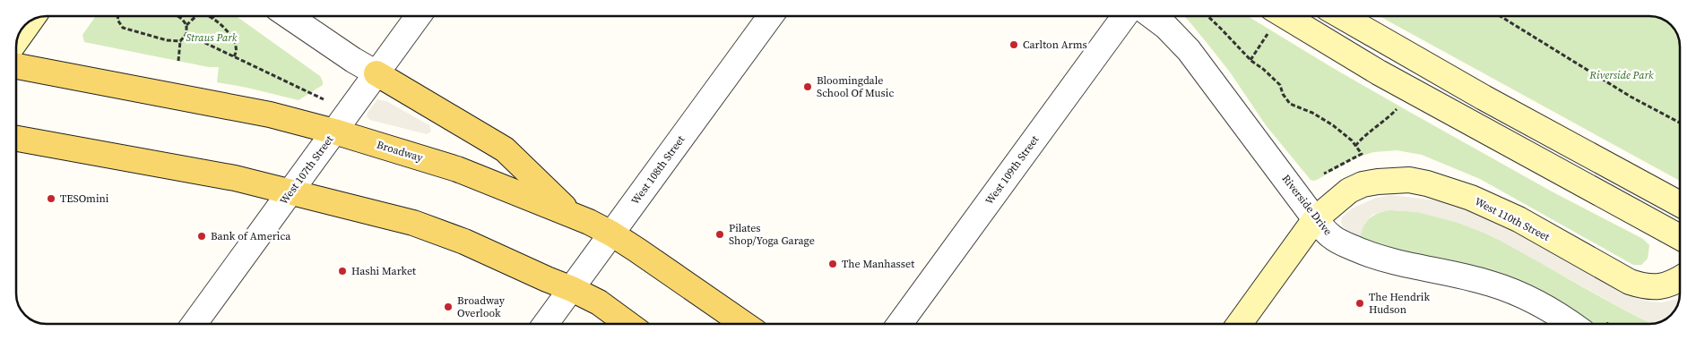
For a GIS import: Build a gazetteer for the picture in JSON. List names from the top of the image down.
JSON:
{
  "streets": {
    "main road": ["Broadway", "West 110th Street"],
    "street": [
      "West 107th Street",
      "West 108th Street",
      "West 109th Street",
      "Riverside Drive"
    ]
  },
  "crossings": [
    ["Broadway", "West 107th Street"],
    ["Broadway", "West 108th Street"],
    ["Riverside Drive", "West 110th Street"]
  ],
  "parks": ["Straus Park", "Riverside Park"],
  "places": [
    "Carlton Arms",
    "Bloomingdale School Of Music",
    "TESOmini",
    "Pilates Shop/Yoga Garage",
    "Bank of America",
    "The Manhasset",
    "Hashi Market",
    "The Hendrik Hudson",
    "Broadway Overlook"
  ]
}
